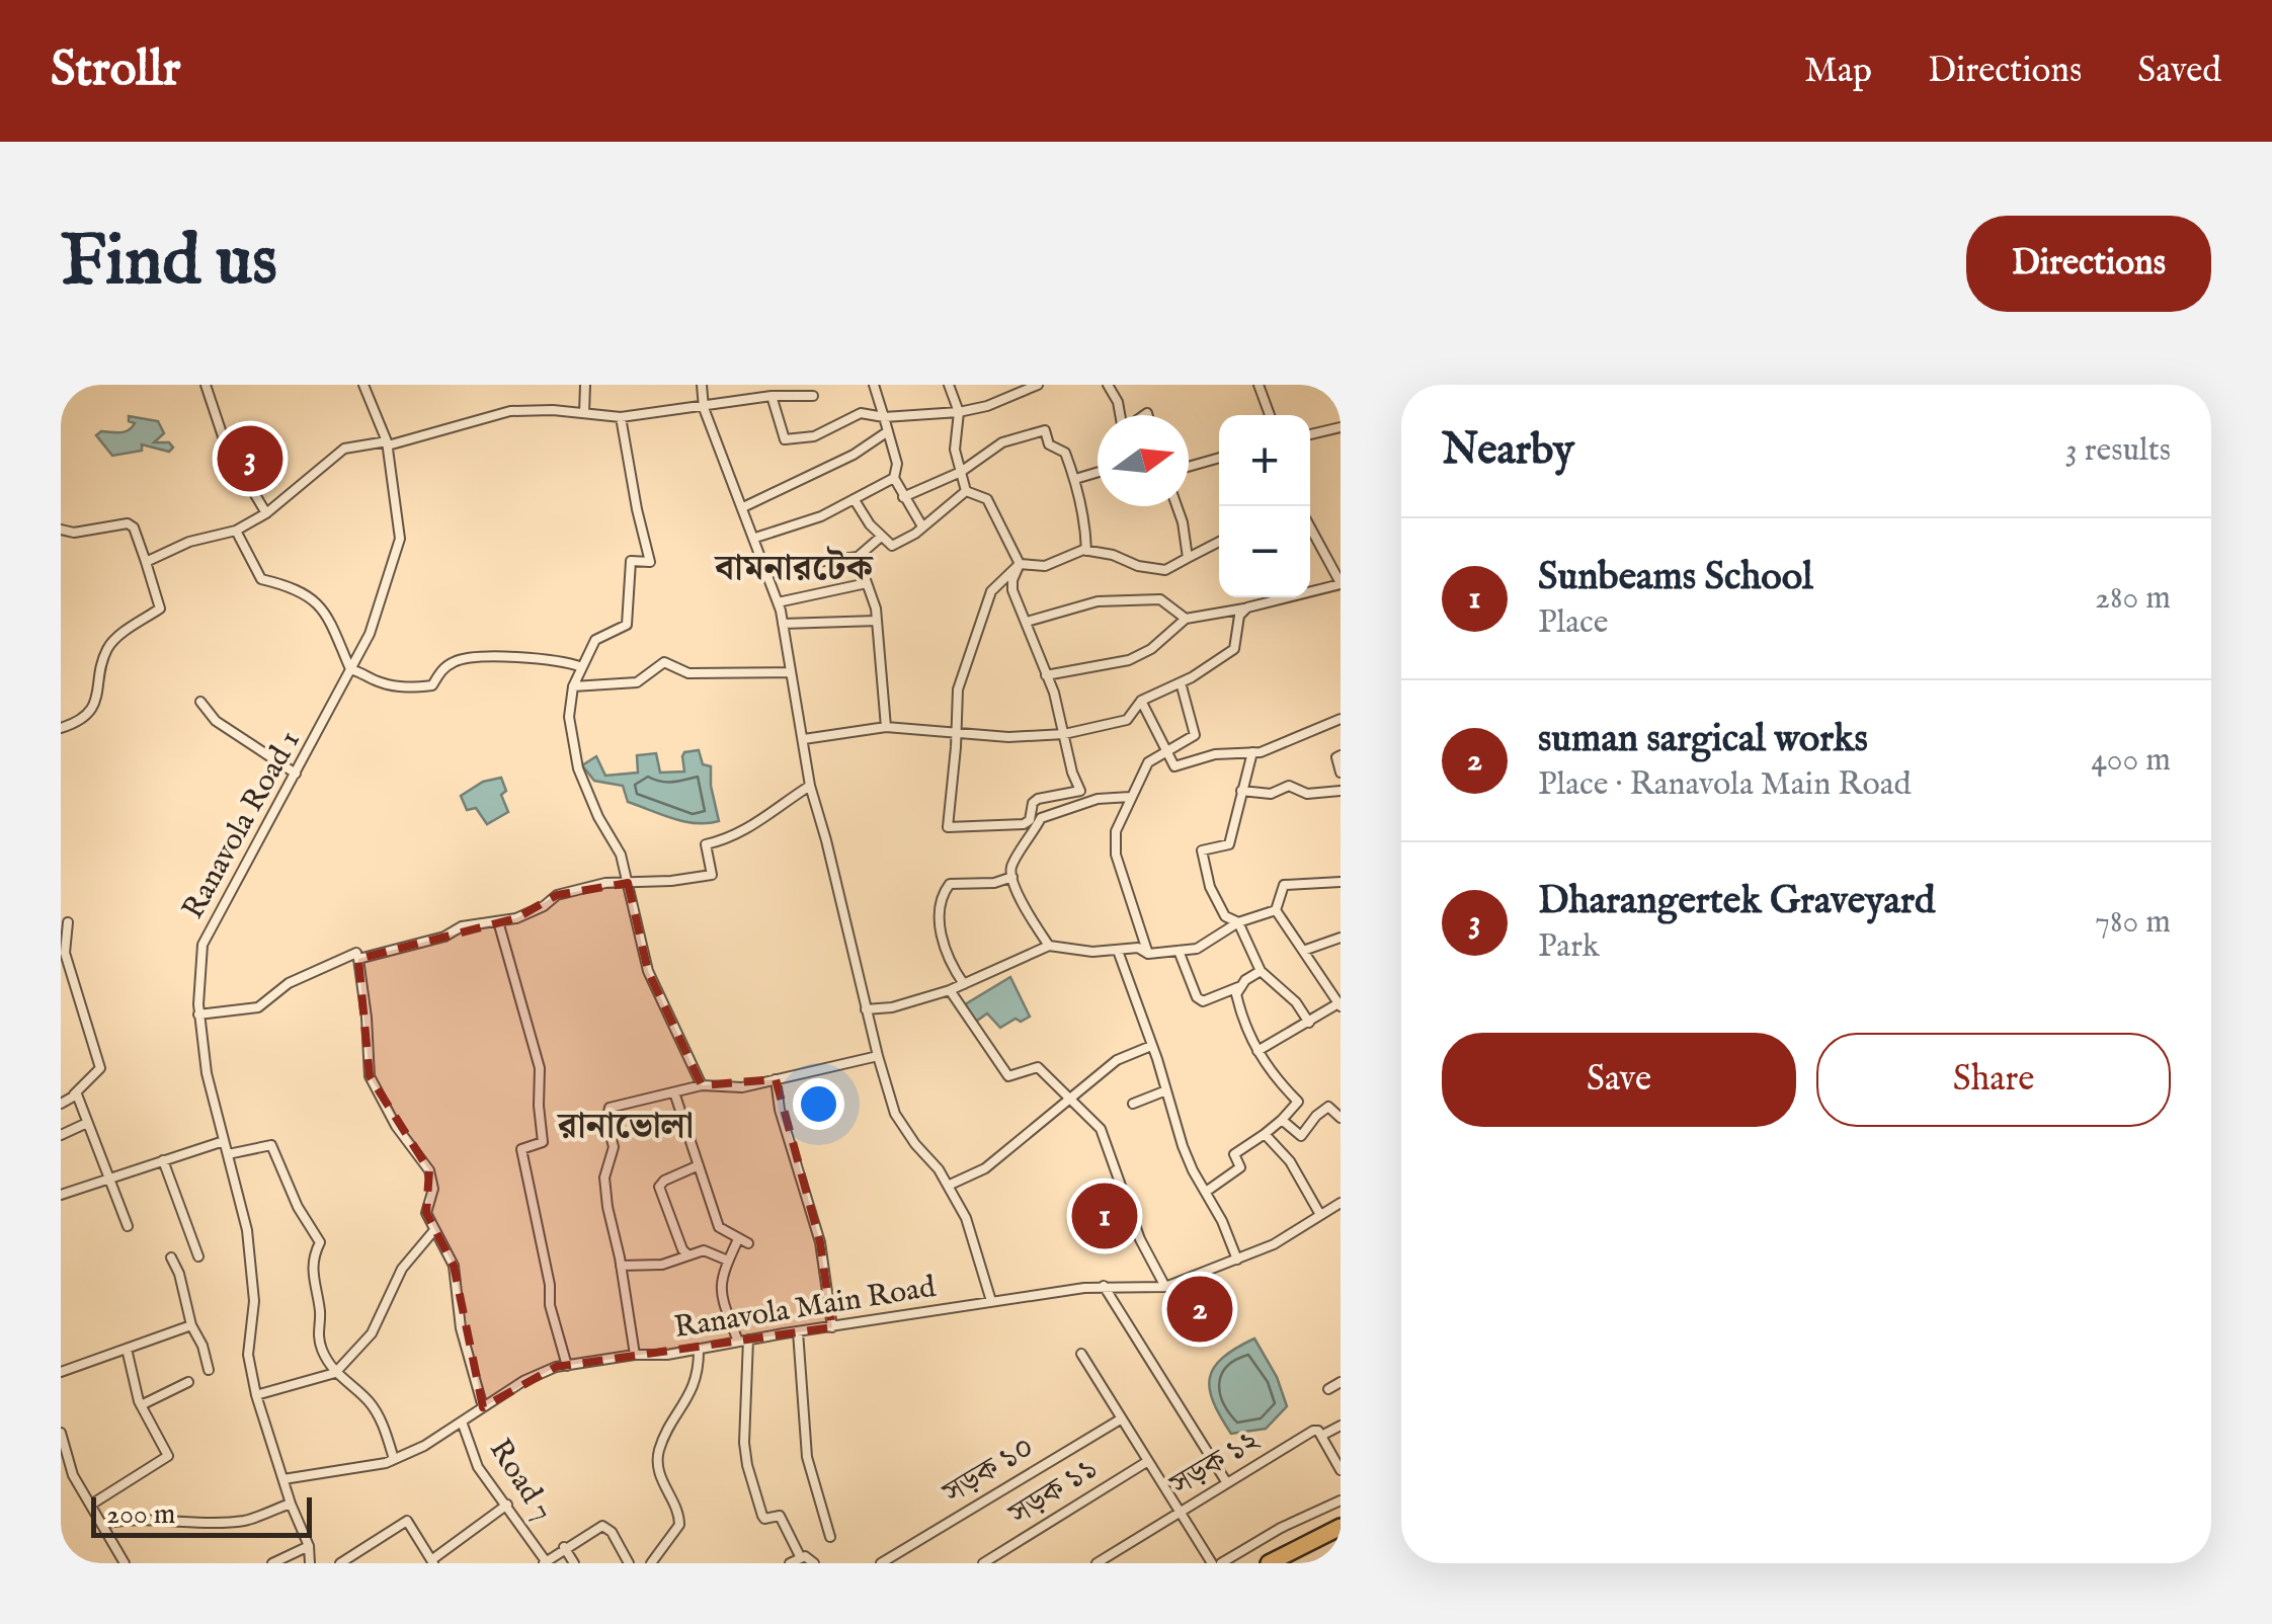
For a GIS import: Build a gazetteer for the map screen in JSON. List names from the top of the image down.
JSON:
{
  "streets": {
    "street": [
      "Ranavola Road 1",
      "Ranavola Main Road",
      "সড়ক ১২",
      "সড়ক ১০",
      "Road 7",
      "সড়ক ১১"
    ]
  },
  "crossings": [
    ["Ranavola Road 1", "Ranavola Main Road"],
    ["Ranavola Main Road", "Road 7"]
  ],
  "districts": ["বামনারটেক", "রানাভোলা"],
  "scale_bar": "200 m",
  "north": "right",
  "page": {
    "header": "Strollr",
    "nav": ["Map", "Directions", "Saved"],
    "buttons": [
      "Directions",
      ["Save", "Share"]
    ],
    "title": "Find us",
    "heading": ["Nearby", "3 results"],
    "map_buttons": ["+", "−"],
    "pins": ["3", "1", "2"],
    "list": [
      {
        "mark": "1",
        "name": "Sunbeams School",
        "note": "Place",
        "value": "280 m"
      },
      {
        "mark": "2",
        "name": "suman sargical works",
        "note": "Place · Ranavola Main Road",
        "value": "400 m"
      },
      {
        "mark": "3",
        "name": "Dharangertek Graveyard",
        "note": "Park",
        "value": "780 m"
      }
    ],
    "scale": "200 m"
  }
}
